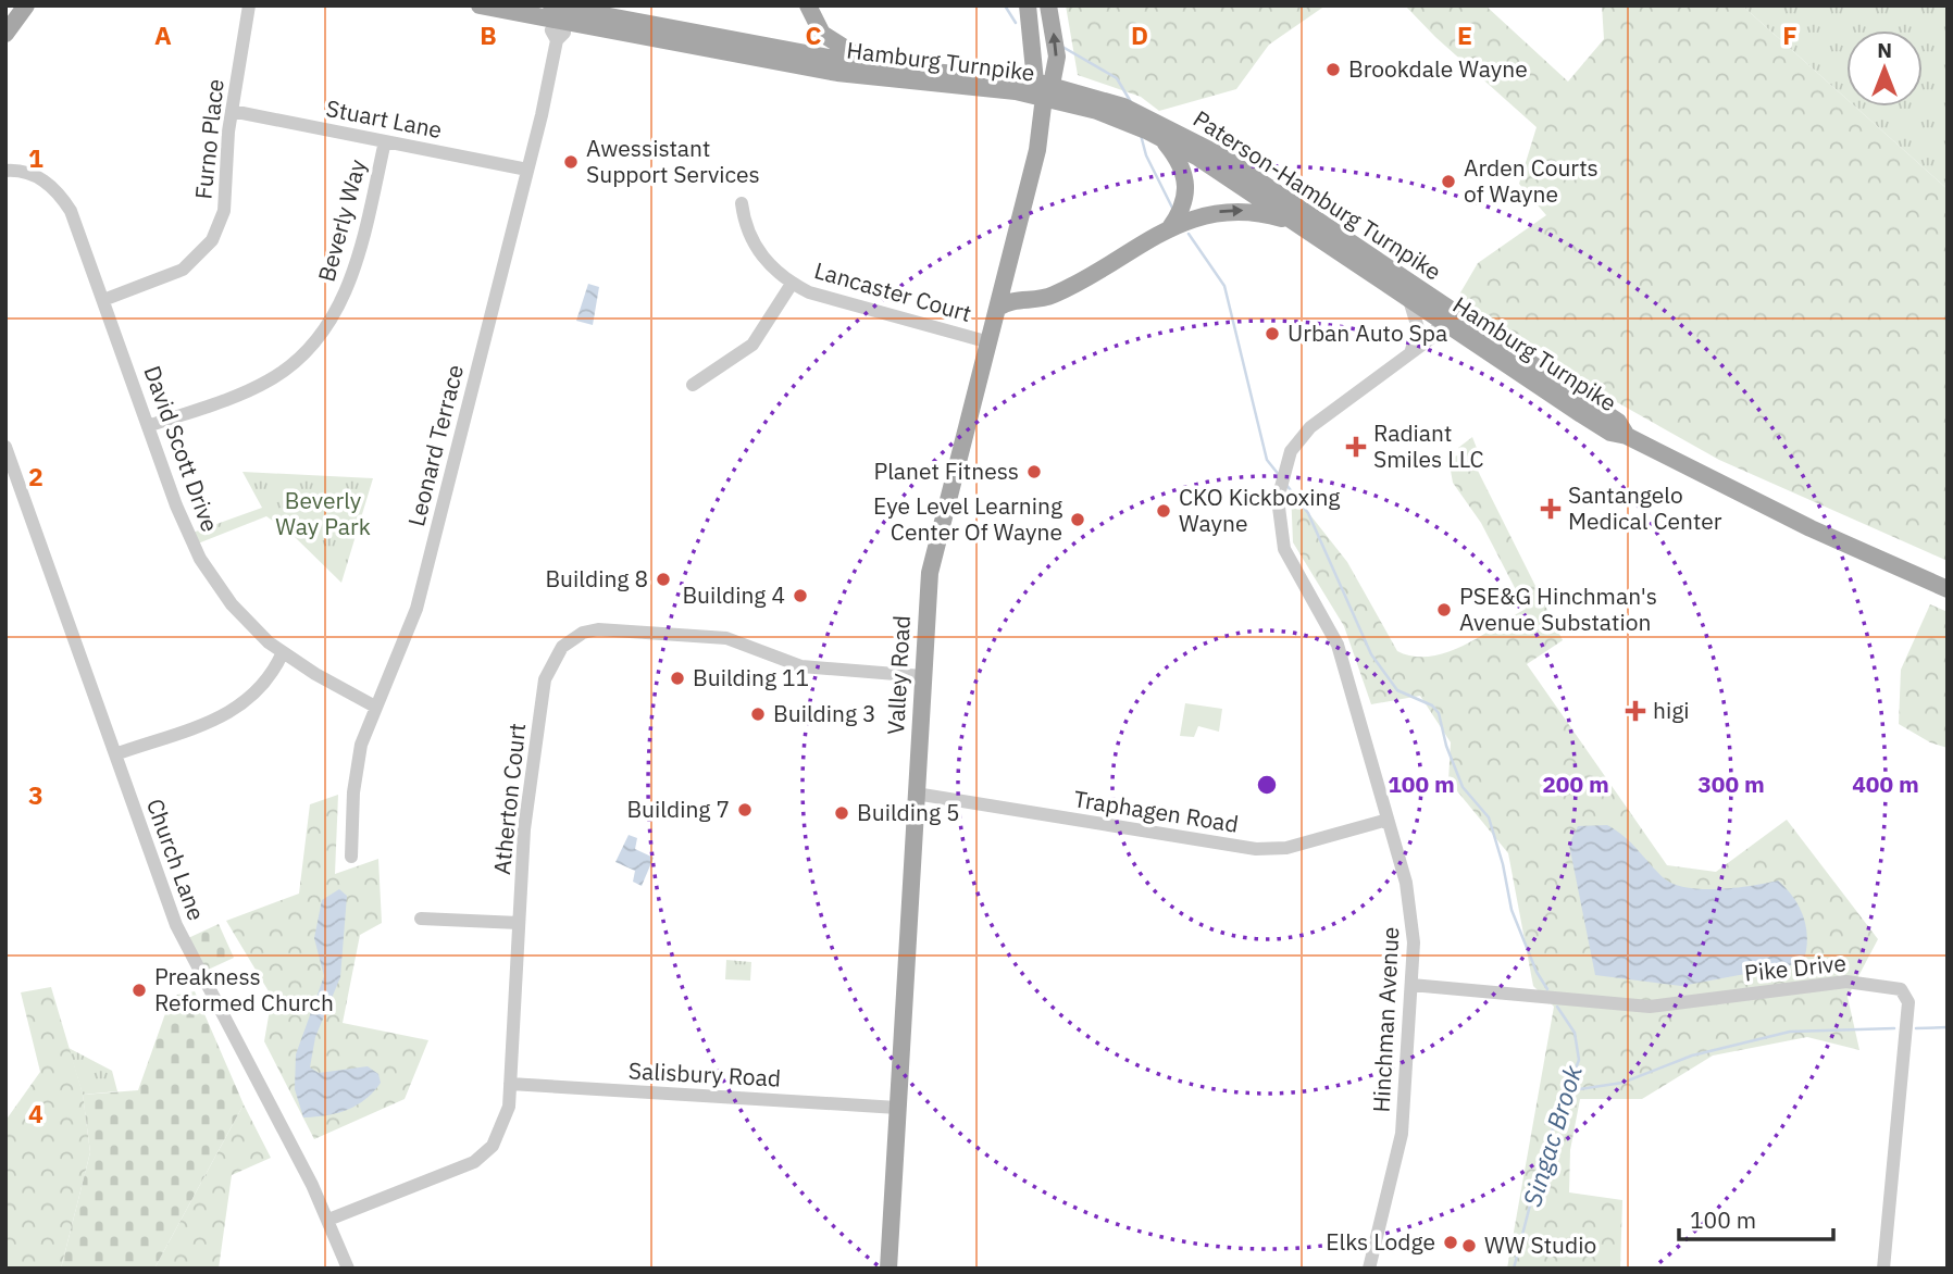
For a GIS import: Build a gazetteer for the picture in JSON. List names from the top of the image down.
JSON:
{
  "streets": {
    "main road": ["Hamburg Turnpike", "Paterson-Hamburg Turnpike", "Valley Road"],
    "street": [
      "Stuart Lane",
      "Furno Place",
      "Beverly Way",
      "Lancaster Court",
      "Leonard Terrace",
      "David Scott Drive",
      "Atherton Court",
      "Traphagen Road",
      "Church Lane",
      "Pike Drive",
      "Hinchman Avenue",
      "Salisbury Road"
    ]
  },
  "crossings": [
    ["Hamburg Turnpike", "Paterson-Hamburg Turnpike"],
    ["Hamburg Turnpike", "Leonard Terrace"],
    ["Hamburg Turnpike", "Valley Road"],
    ["Hamburg Turnpike", "Hinchman Avenue"],
    ["Stuart Lane", "Furno Place"],
    ["Stuart Lane", "Beverly Way"],
    ["Stuart Lane", "Leonard Terrace"],
    ["Furno Place", "David Scott Drive"],
    ["Paterson-Hamburg Turnpike", "Hinchman Avenue"],
    ["Beverly Way", "David Scott Drive"],
    ["Lancaster Court", "Valley Road"],
    ["Leonard Terrace", "David Scott Drive"],
    ["Valley Road", "Atherton Court"],
    ["Valley Road", "Traphagen Road"],
    ["Valley Road", "Salisbury Road"],
    ["Atherton Court", "Church Lane"],
    ["Atherton Court", "Salisbury Road"],
    ["Traphagen Road", "Hinchman Avenue"],
    ["Pike Drive", "Hinchman Avenue"]
  ],
  "water": ["Singac Brook"],
  "parks": ["Beverly Way Park"],
  "places": {
    "other": [
      "Brookdale Wayne",
      "Awessistant Support Services",
      "Arden Courts of Wayne",
      "Urban Auto Spa",
      "Planet Fitness",
      "CKO Kickboxing Wayne",
      "Eye Level Learning Center Of Wayne",
      "Building 8",
      "Building 4",
      "PSE&G Hinchman's Avenue Substation",
      "Building 11",
      "Building 3",
      "Building 7",
      "Building 5",
      "Preakness Reformed Church",
      "Elks Lodge",
      "WW Studio"
    ],
    "health": ["Radiant Smiles LLC", "Santangelo Medical Center", "higi"]
  },
  "scale_bar": "100 m",
  "north": "top",
  "grid": {
    "columns": [
      "A",
      "B",
      "C",
      "D",
      "E",
      "F"
    ],
    "rows": [
      "1",
      "2",
      "3",
      "4"
    ]
  },
  "rings": [
    "100 m",
    "200 m",
    "300 m",
    "400 m"
  ]
}
